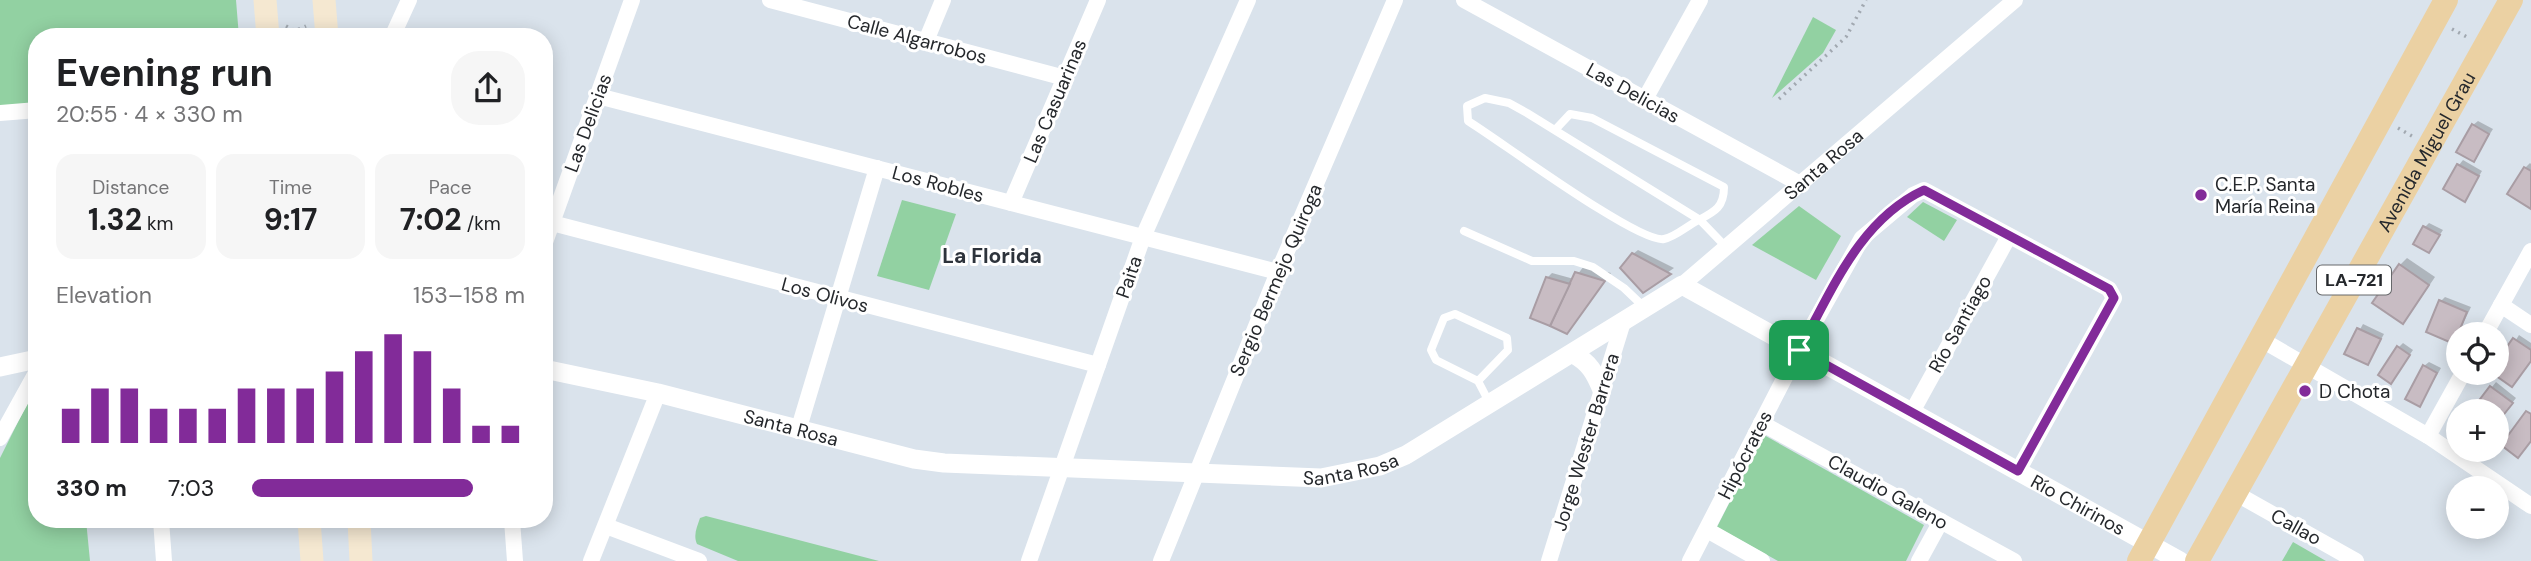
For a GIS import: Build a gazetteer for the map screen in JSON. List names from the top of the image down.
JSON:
{
  "streets": {
    "main road": ["Avenida Miguel Grau", "LA-721"],
    "street": [
      "Calle Algarrobos",
      "Las Delicias",
      "Las Casuarinas",
      "Santa Rosa",
      "Los Robles",
      "Paita",
      "Sergio Bermejo Quiroga",
      "Los Olivos",
      "Río Santiago",
      "Jorge Wester Barrera",
      "Hipócrates",
      "Claudio Galeno",
      "Río Chirinos",
      "Callao"
    ]
  },
  "crossings": [
    ["Calle Algarrobos", "Las Casuarinas"],
    ["Las Delicias", "Santa Rosa"],
    ["Las Delicias", "Los Robles"],
    ["Las Casuarinas", "Los Robles"],
    ["Avenida Miguel Grau", "Callao"],
    ["Santa Rosa", "Paita"],
    ["Santa Rosa", "Sergio Bermejo Quiroga"],
    ["Santa Rosa", "Jorge Wester Barrera"],
    ["Santa Rosa", "Río Chirinos"],
    ["Los Robles", "Paita"],
    ["Los Robles", "Sergio Bermejo Quiroga"],
    ["Paita", "Los Olivos"],
    ["LA-721", "Río Chirinos"],
    ["Río Santiago", "Hipócrates"],
    ["Río Santiago", "Río Chirinos"],
    ["Hipócrates", "Claudio Galeno"],
    ["Hipócrates", "Río Chirinos"]
  ],
  "districts": ["La Florida"],
  "places": ["C.E.P. Santa María Reina", "D Chota"],
  "page": {
    "heading": ["Evening run", "20:55 · 4 × 330 m"],
    "stats": [
      ["Distance", "1.32 km"],
      ["Time", "9:17"],
      ["Pace", "7:02 /km"]
    ],
    "chart": ["Elevation", "153–158 m"],
    "map_buttons": ["+", "−"],
    "list": [
      {
        "name": "330 m",
        "note": "7:03"
      }
    ]
  }
}
